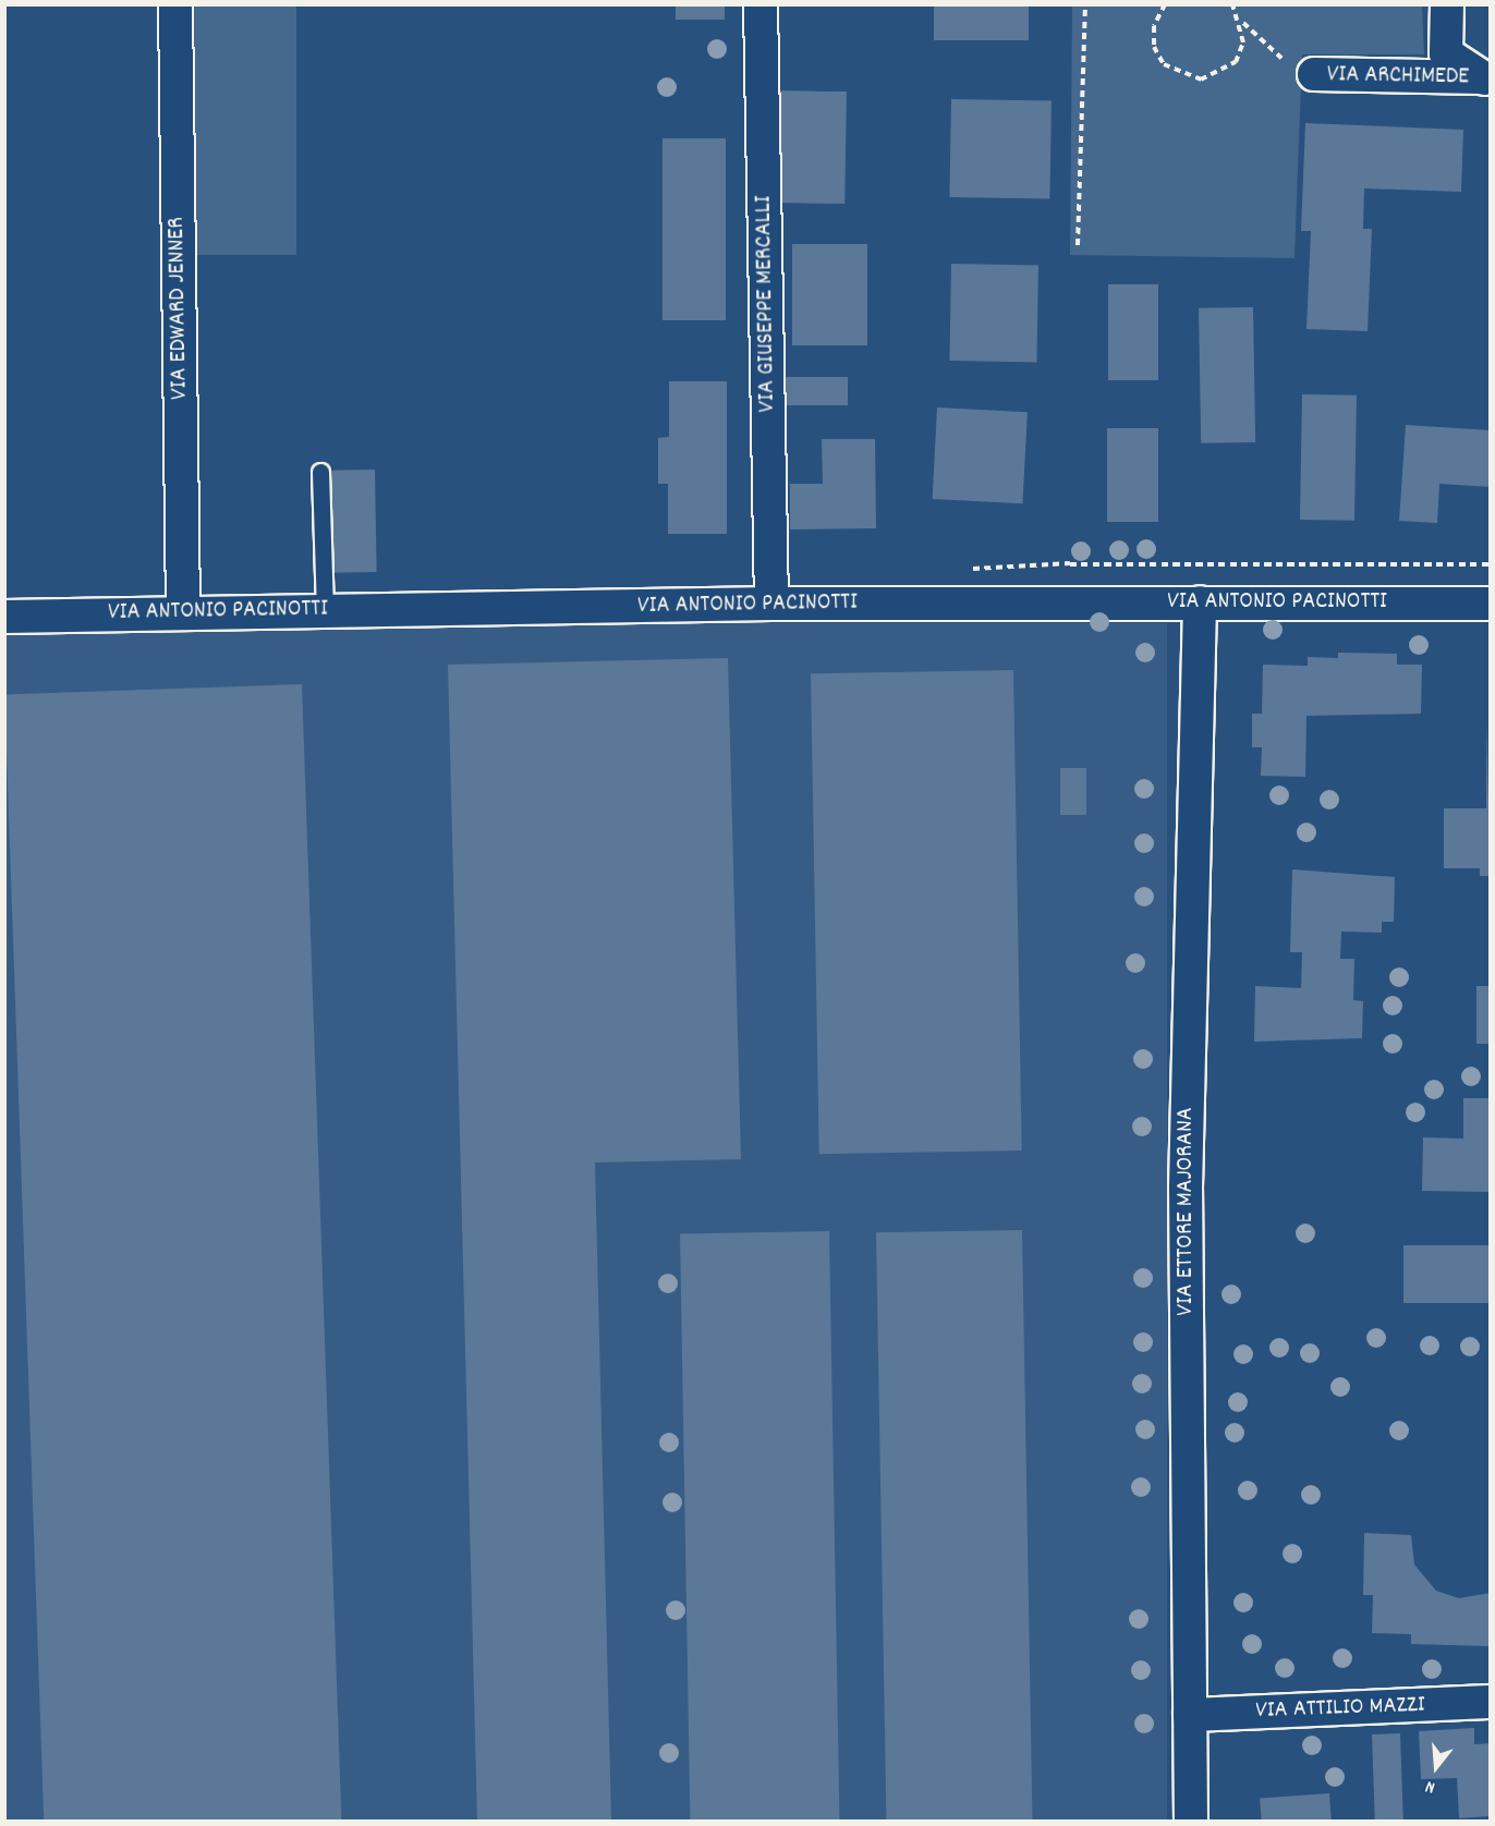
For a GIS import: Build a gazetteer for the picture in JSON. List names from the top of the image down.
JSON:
{
  "streets": {
    "street": [
      "VIA ARCHIMEDE",
      "VIA GIUSEPPE MERCALLI",
      "VIA EDWARD JENNER",
      "VIA ANTONIO PACINOTTI",
      "VIA ETTORE MAJORANA",
      "VIA ATTILIO MAZZI"
    ]
  },
  "crossings": [
    ["VIA GIUSEPPE MERCALLI", "VIA ANTONIO PACINOTTI"],
    ["VIA EDWARD JENNER", "VIA ANTONIO PACINOTTI"],
    ["VIA ANTONIO PACINOTTI", "VIA ETTORE MAJORANA"],
    ["VIA ETTORE MAJORANA", "VIA ATTILIO MAZZI"]
  ],
  "north": "bottom"
}
